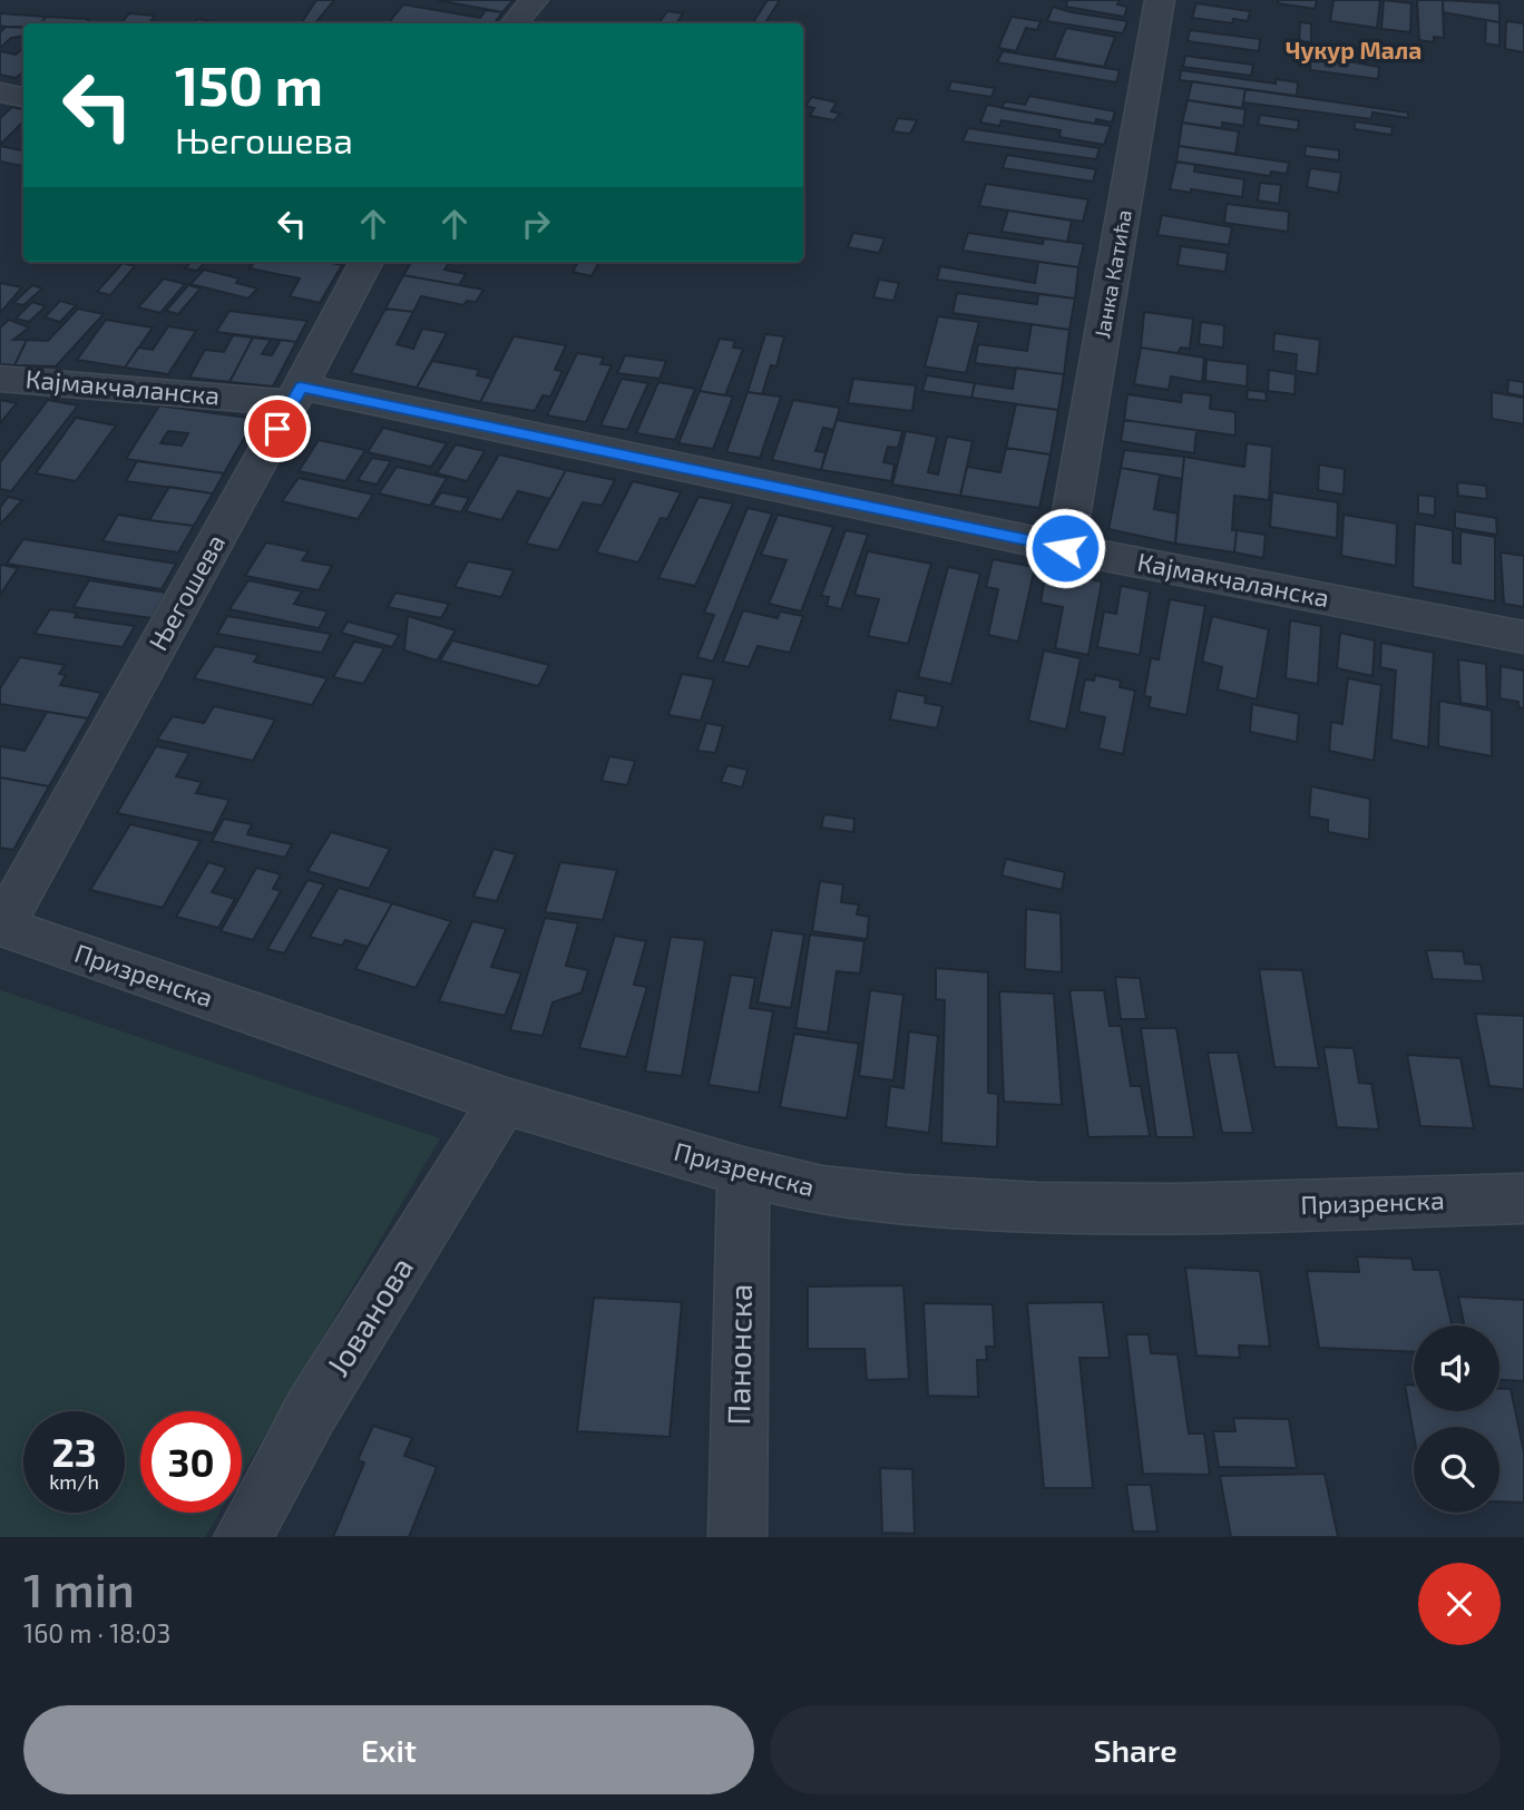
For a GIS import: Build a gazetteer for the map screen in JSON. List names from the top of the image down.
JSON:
{
  "streets": {
    "street": [
      "Јанка Катића",
      "Кајмакчаланска",
      "Његошева",
      "Призренска",
      "Јованова",
      "Панонска"
    ]
  },
  "crossings": [
    ["Јанка Катића", "Кајмакчаланска"],
    ["Кајмакчаланска", "Његошева"],
    ["Његошева", "Призренска"],
    ["Призренска", "Јованова"],
    ["Призренска", "Панонска"]
  ],
  "districts": ["Чукур Мала"],
  "page": {
    "turn": ["150 m", "Његошева"],
    "speed": "23 km/h",
    "limit": "30",
    "heading": ["1 min", "160 m · 18:03"],
    "buttons": ["Exit", "Share"]
  }
}
